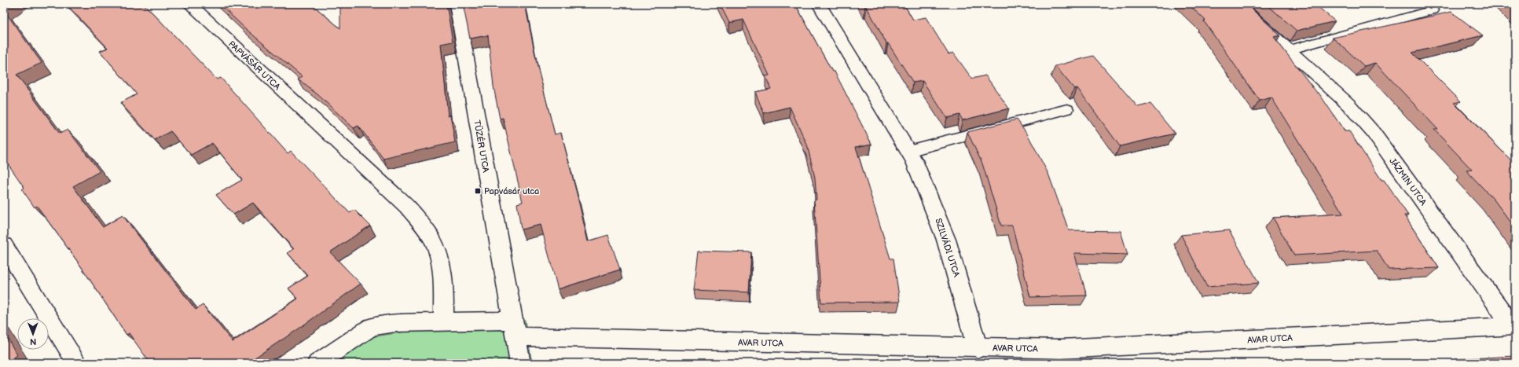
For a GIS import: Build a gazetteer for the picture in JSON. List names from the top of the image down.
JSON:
{
  "streets": {
    "street": [
      "PAPVÁSÁR UTCA",
      "TÜZÉR UTCA",
      "JÁZMIN UTCA",
      "SZILVÁDI UTCA",
      "AVAR UTCA"
    ]
  },
  "crossings": [
    ["PAPVÁSÁR UTCA", "AVAR UTCA"],
    ["TÜZÉR UTCA", "AVAR UTCA"],
    ["JÁZMIN UTCA", "AVAR UTCA"],
    ["SZILVÁDI UTCA", "AVAR UTCA"]
  ],
  "places": {
    "transit": ["Papvásár utca"]
  },
  "north": "bottom"
}
